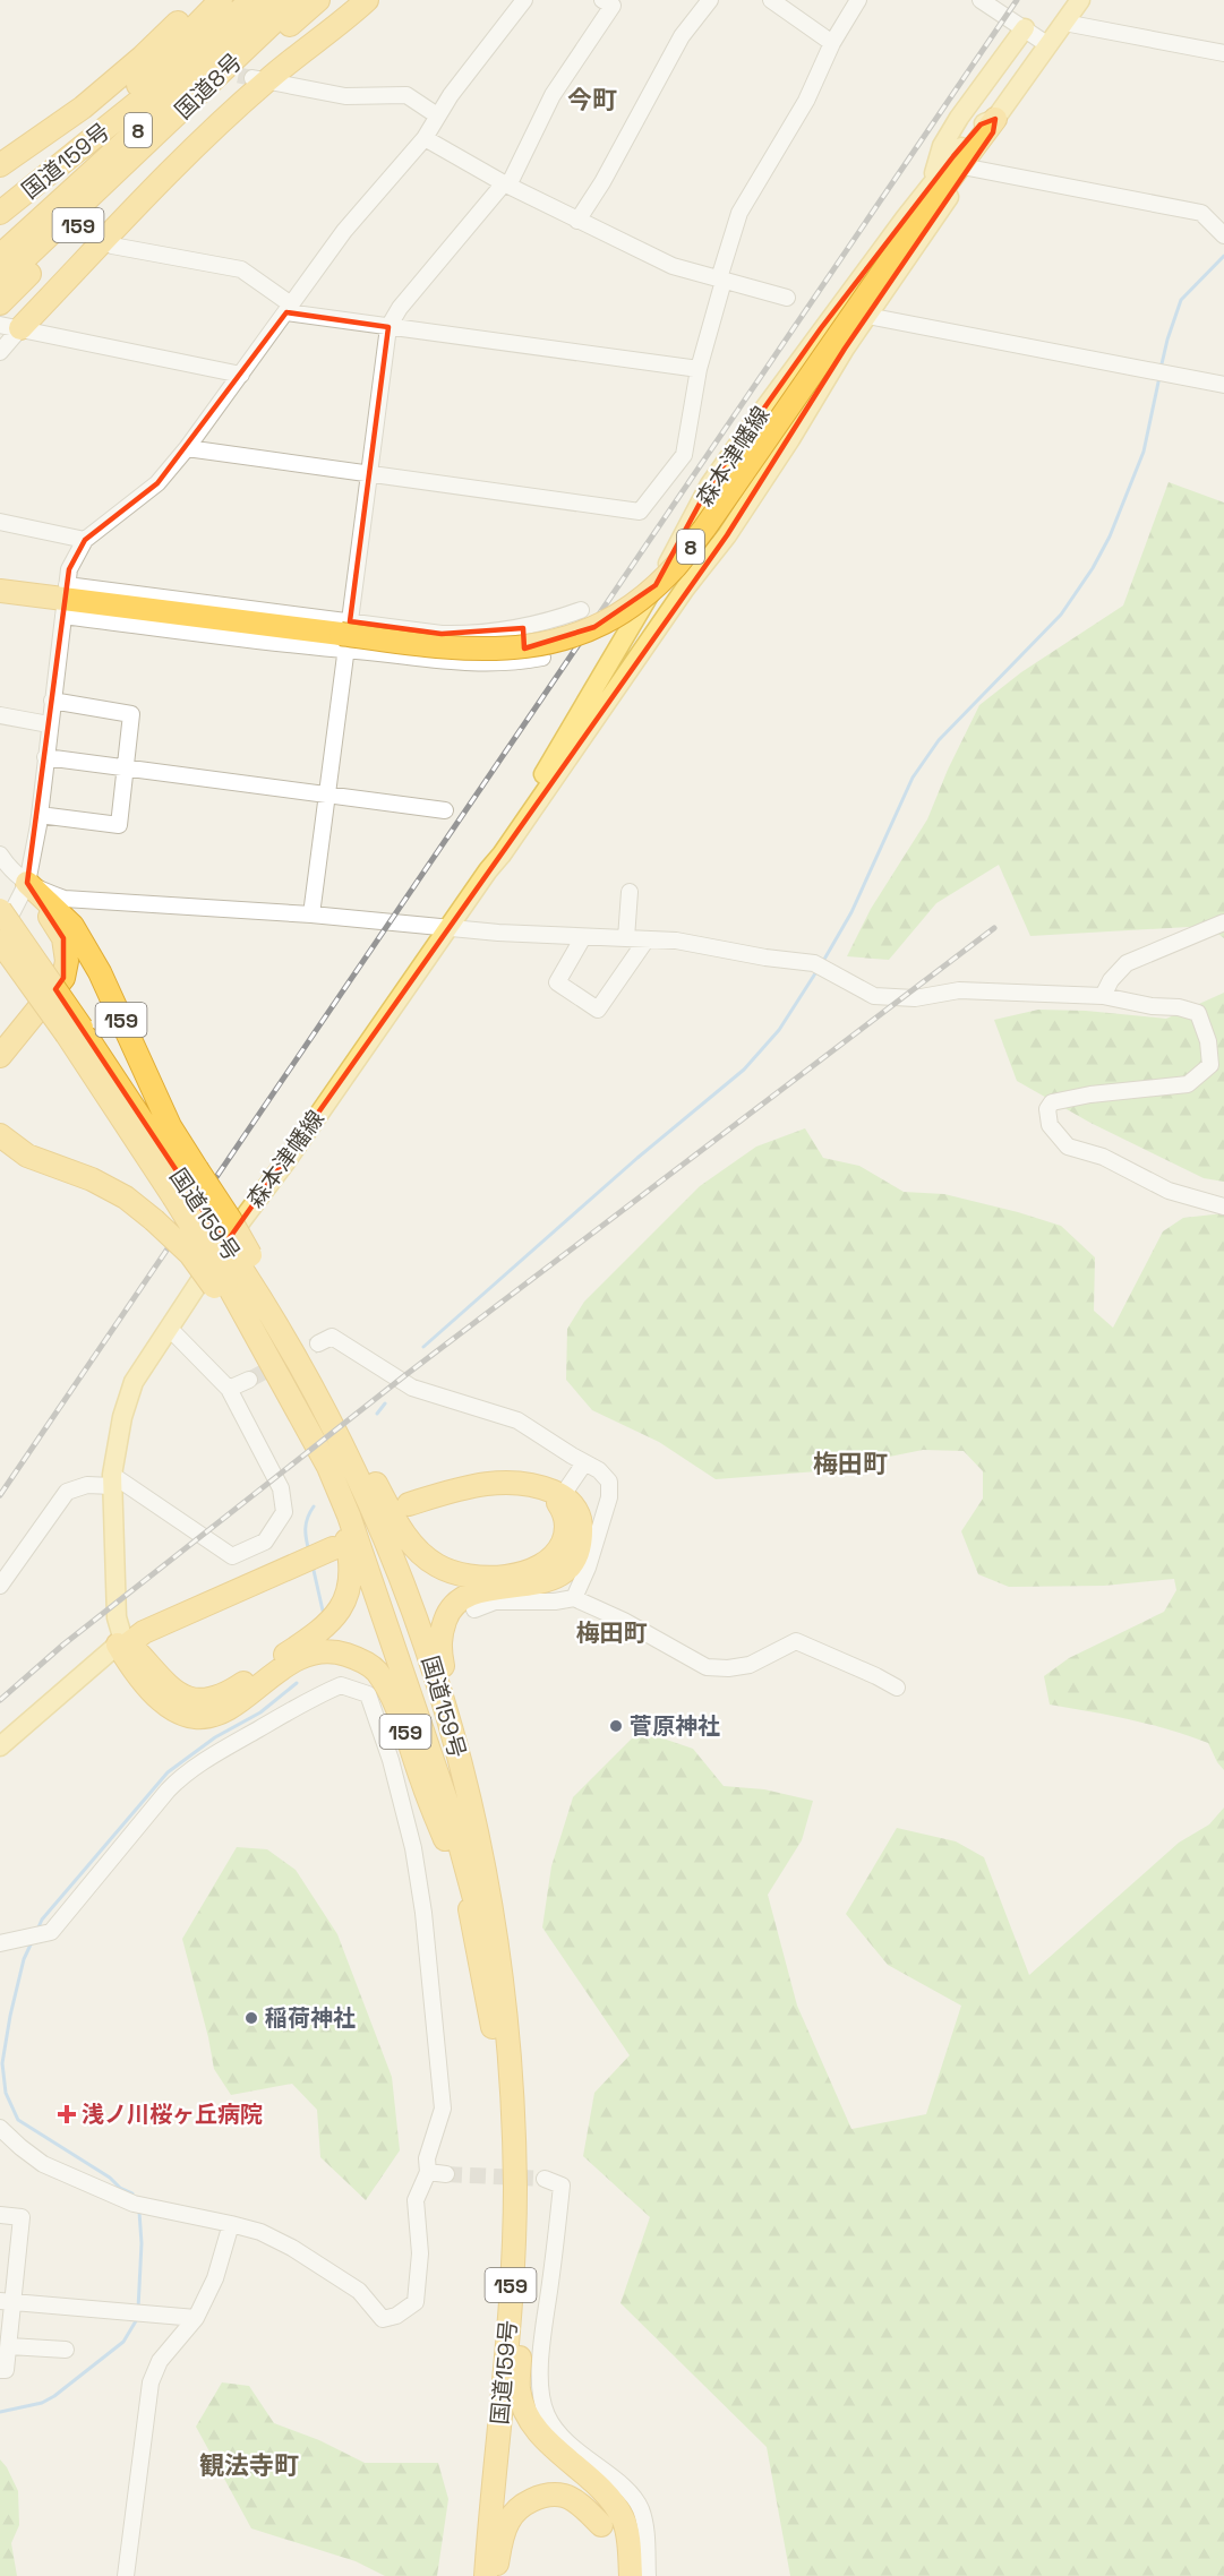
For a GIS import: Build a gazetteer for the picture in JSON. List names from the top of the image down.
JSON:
{
  "streets": {
    "highway": [
      "国道8号",
      "8",
      "国道159号",
      "159"
    ],
    "main road": ["森本津幡線"]
  },
  "crossings": [
    ["国道8号", "8"],
    ["国道8号", "国道159号"],
    ["8", "森本津幡線"],
    ["国道159号", "159"],
    ["159", "森本津幡線"]
  ],
  "districts": [
    "今町",
    "梅田町",
    "梅田町",
    "観法寺町"
  ],
  "places": {
    "other": ["菅原神社", "稲荷神社"],
    "health": ["浅ノ川桜ヶ丘病院"]
  }
}
